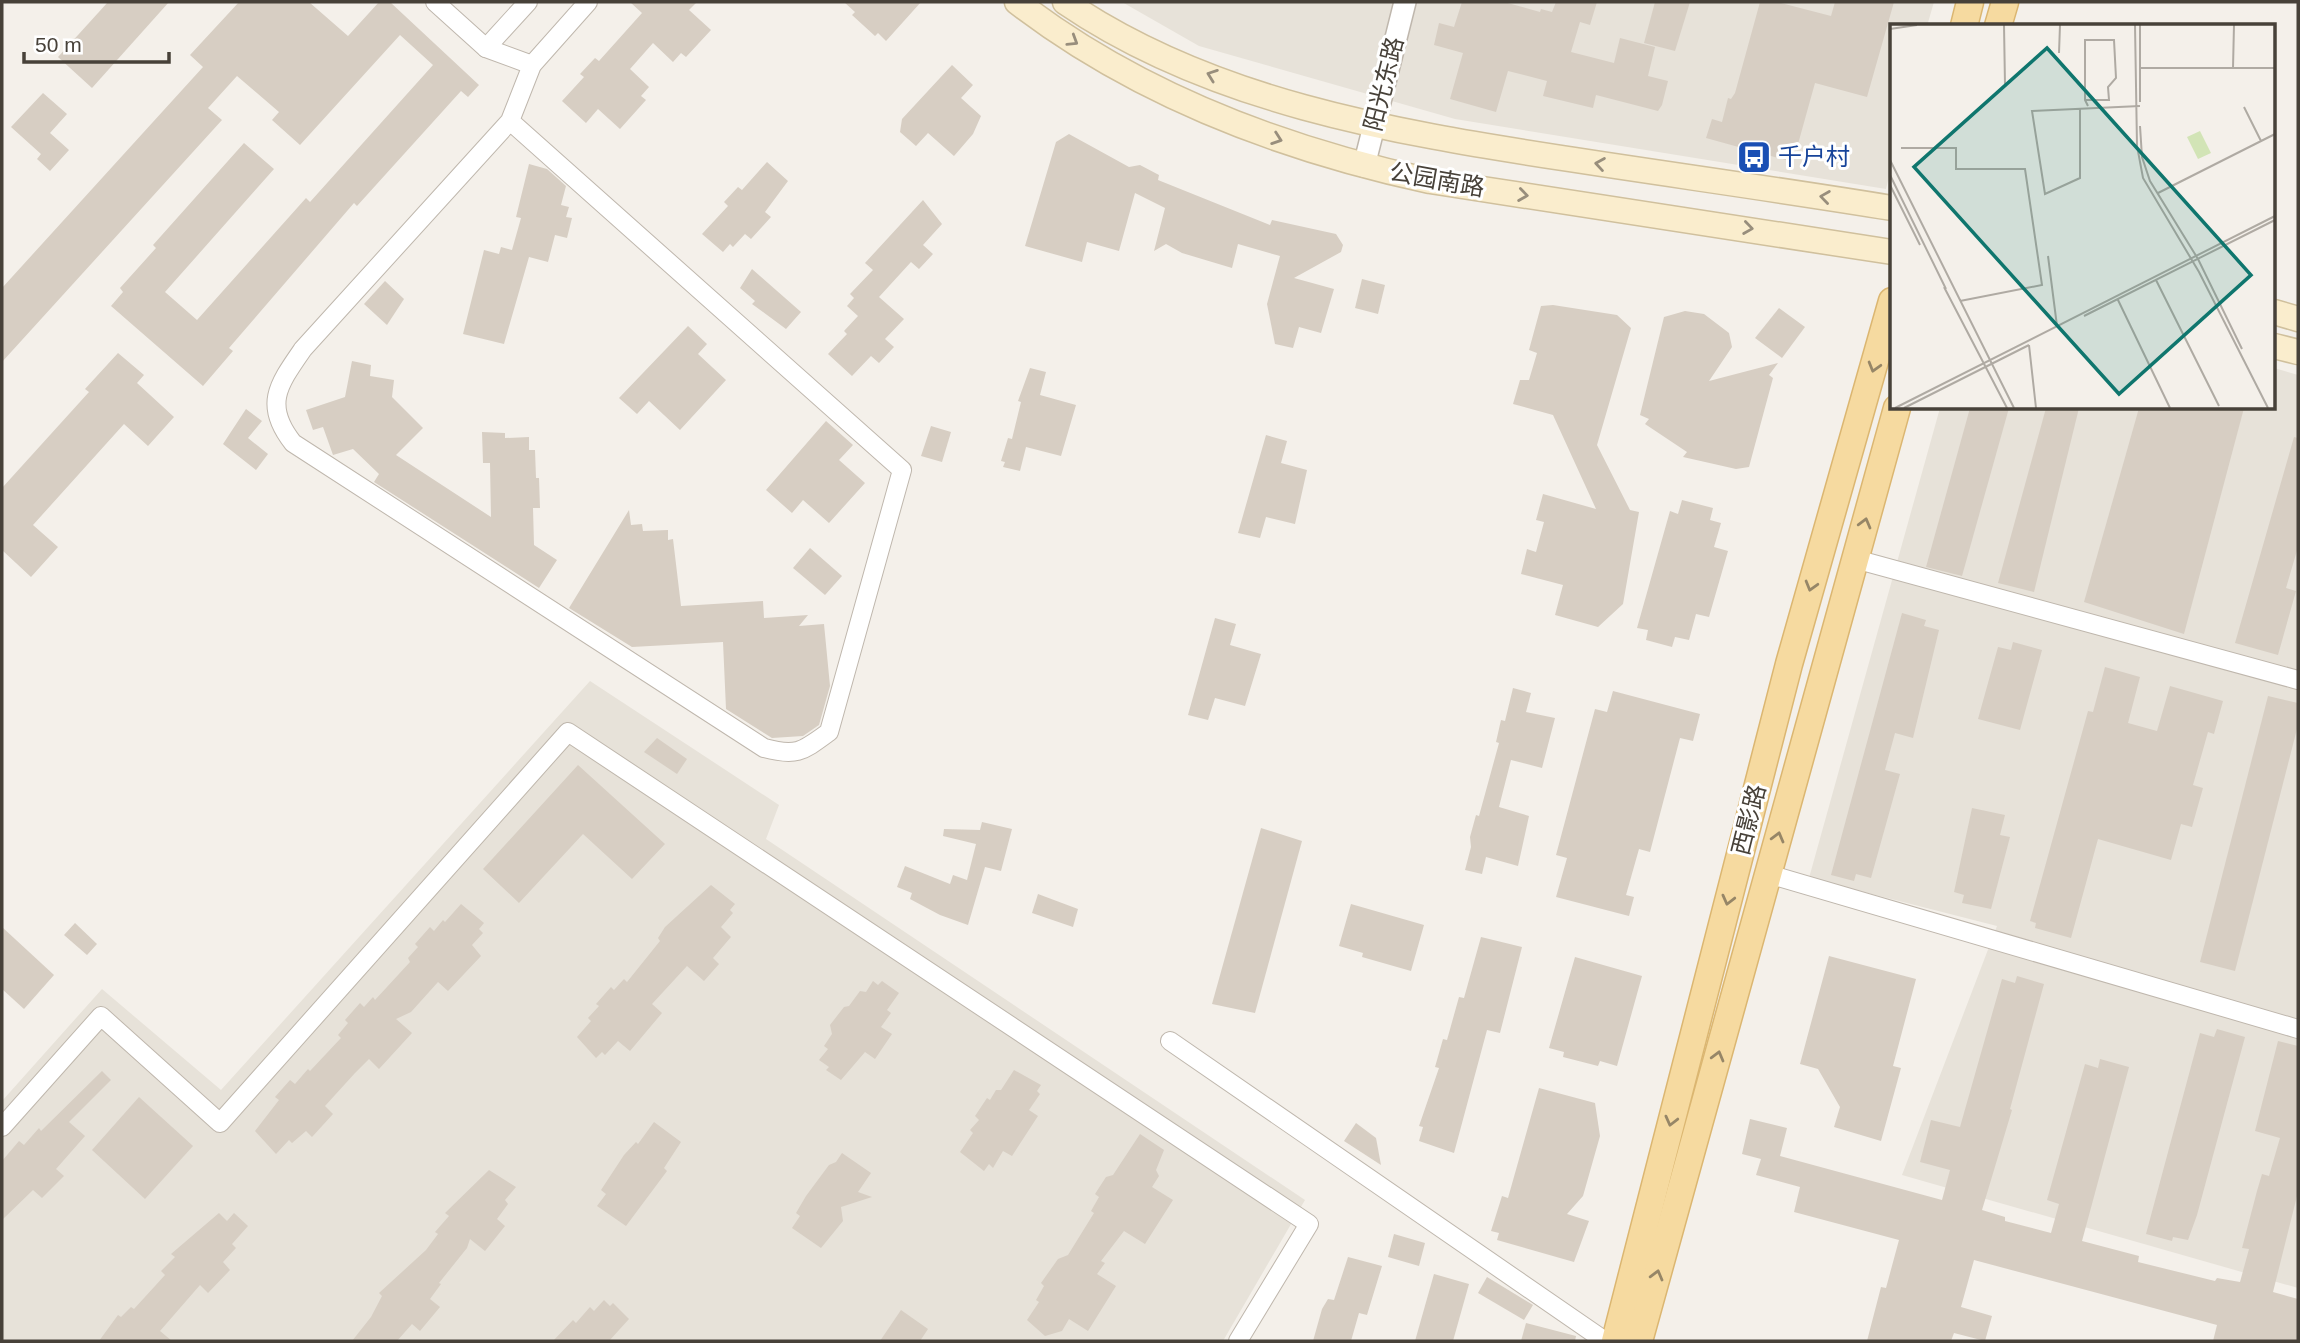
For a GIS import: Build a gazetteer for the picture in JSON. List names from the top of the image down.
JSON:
{
  "streets": {
    "main road": ["公园南路", "西影路"],
    "street": ["阳光东路"]
  },
  "crossings": [
    ["阳光东路", "公园南路"]
  ],
  "places": {
    "bus stop": ["千户村"]
  },
  "scale_bar": "50 m"
}
